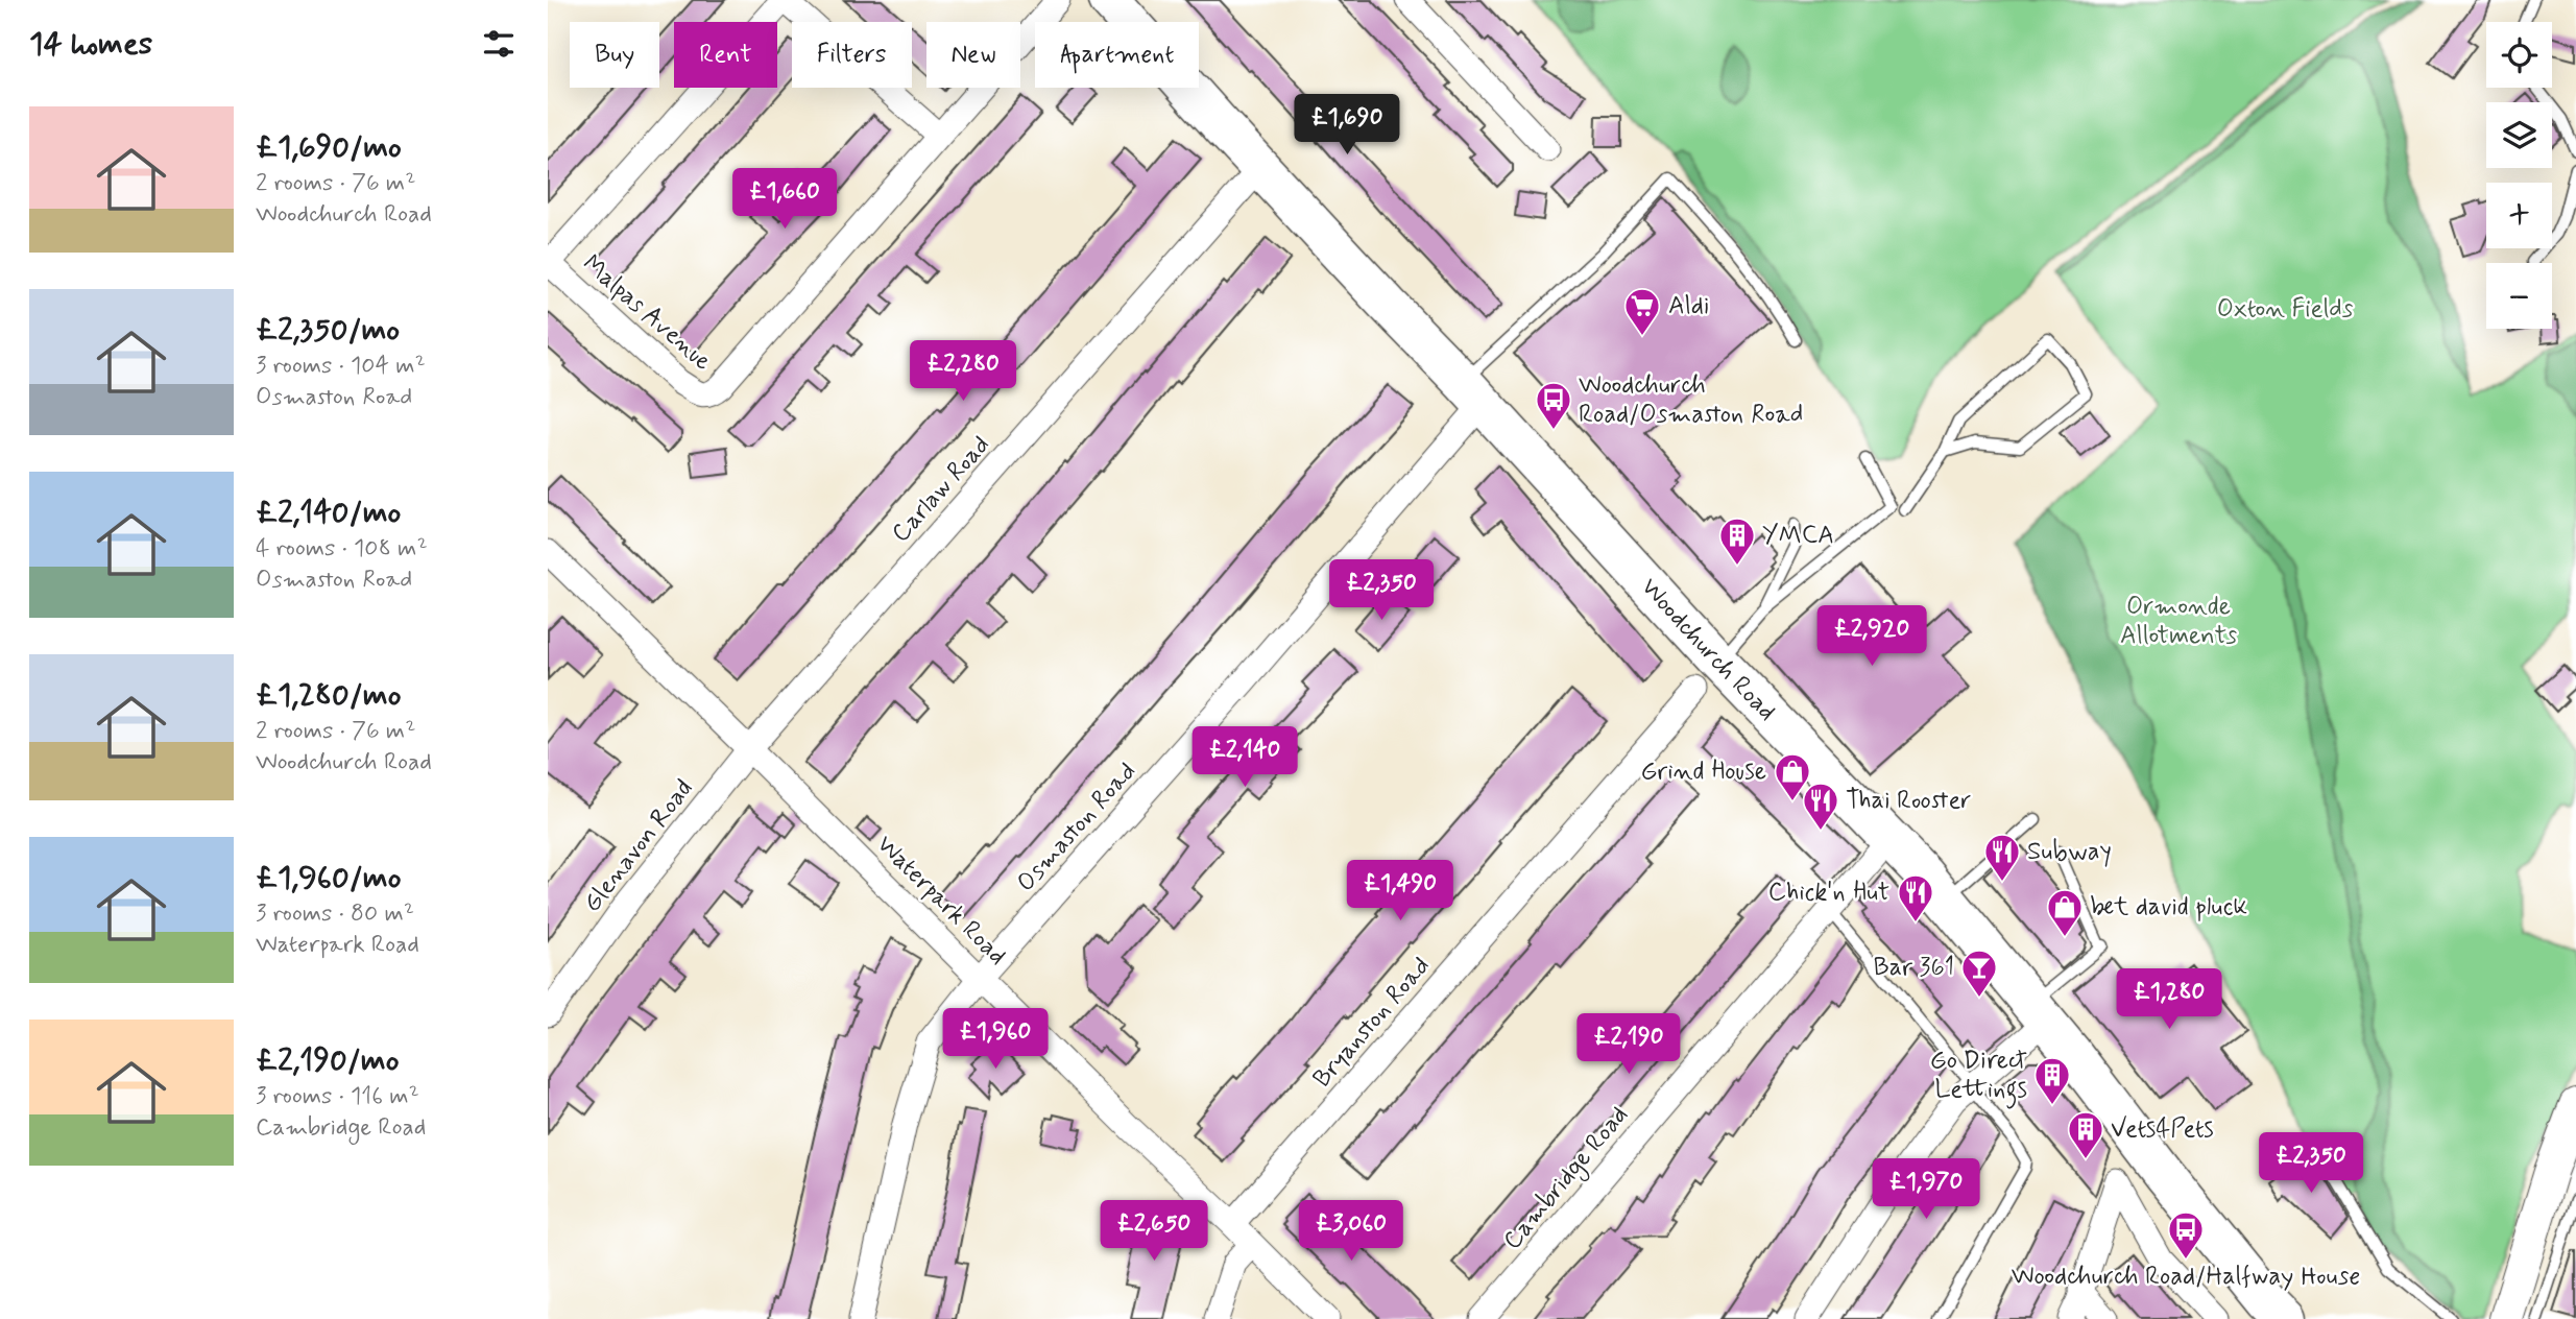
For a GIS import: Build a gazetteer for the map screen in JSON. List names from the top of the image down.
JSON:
{
  "streets": {
    "highway": ["Woodchurch Road"],
    "street": [
      "Malpas Avenue",
      "Carlaw Road",
      "Osmaston Road",
      "Glenavon Road",
      "Waterpark Road",
      "Bryanston Road",
      "Cambridge Road"
    ]
  },
  "crossings": [
    ["Carlaw Road", "Woodchurch Road"],
    ["Carlaw Road", "Glenavon Road"],
    ["Carlaw Road", "Waterpark Road"],
    ["Woodchurch Road", "Osmaston Road"],
    ["Woodchurch Road", "Bryanston Road"],
    ["Woodchurch Road", "Cambridge Road"],
    ["Osmaston Road", "Waterpark Road"],
    ["Glenavon Road", "Waterpark Road"],
    ["Waterpark Road", "Bryanston Road"]
  ],
  "parks": ["Oxton Fields", "Ormonde Allotments"],
  "places": {
    "supermarket": ["Aldi"],
    "bus stop": ["Woodchurch Road/Osmaston Road", "Woodchurch Road/Halfway House"],
    "building": ["YMCA", "Go Direct Lettings", "Vets4Pets"],
    "shop": ["Grind House", "bet david pluck"],
    "restaurant": ["Thai Rooster", "Subway", "Chick'n Hut"],
    "bar": ["Bar 361"]
  },
  "page": {
    "heading": "14 homes",
    "map_buttons": ["+", "−"],
    "chip": [
      "Buy",
      "Rent",
      "Filters",
      "New",
      "Apartment"
    ],
    "list": [
      {
        "name": "£1,690/mo",
        "note": "2 rooms · 76 m² · Woodchurch Road"
      },
      {
        "name": "£2,350/mo",
        "note": "3 rooms · 104 m² · Osmaston Road"
      },
      {
        "name": "£2,140/mo",
        "note": "4 rooms · 108 m² · Osmaston Road"
      },
      {
        "name": "£1,280/mo",
        "note": "2 rooms · 76 m² · Woodchurch Road"
      },
      {
        "name": "£1,960/mo",
        "note": "3 rooms · 80 m² · Waterpark Road"
      },
      {
        "name": "£2,190/mo",
        "note": "3 rooms · 116 m² · Cambridge Road"
      }
    ],
    "price": [
      "£1,690",
      "£1,660",
      "£2,280",
      "£2,350",
      "£2,920",
      "£2,140",
      "£1,490",
      "£1,280",
      "£1,960",
      "£2,190",
      "£2,350",
      "£1,970",
      "£2,650",
      "£3,060"
    ]
  }
}
